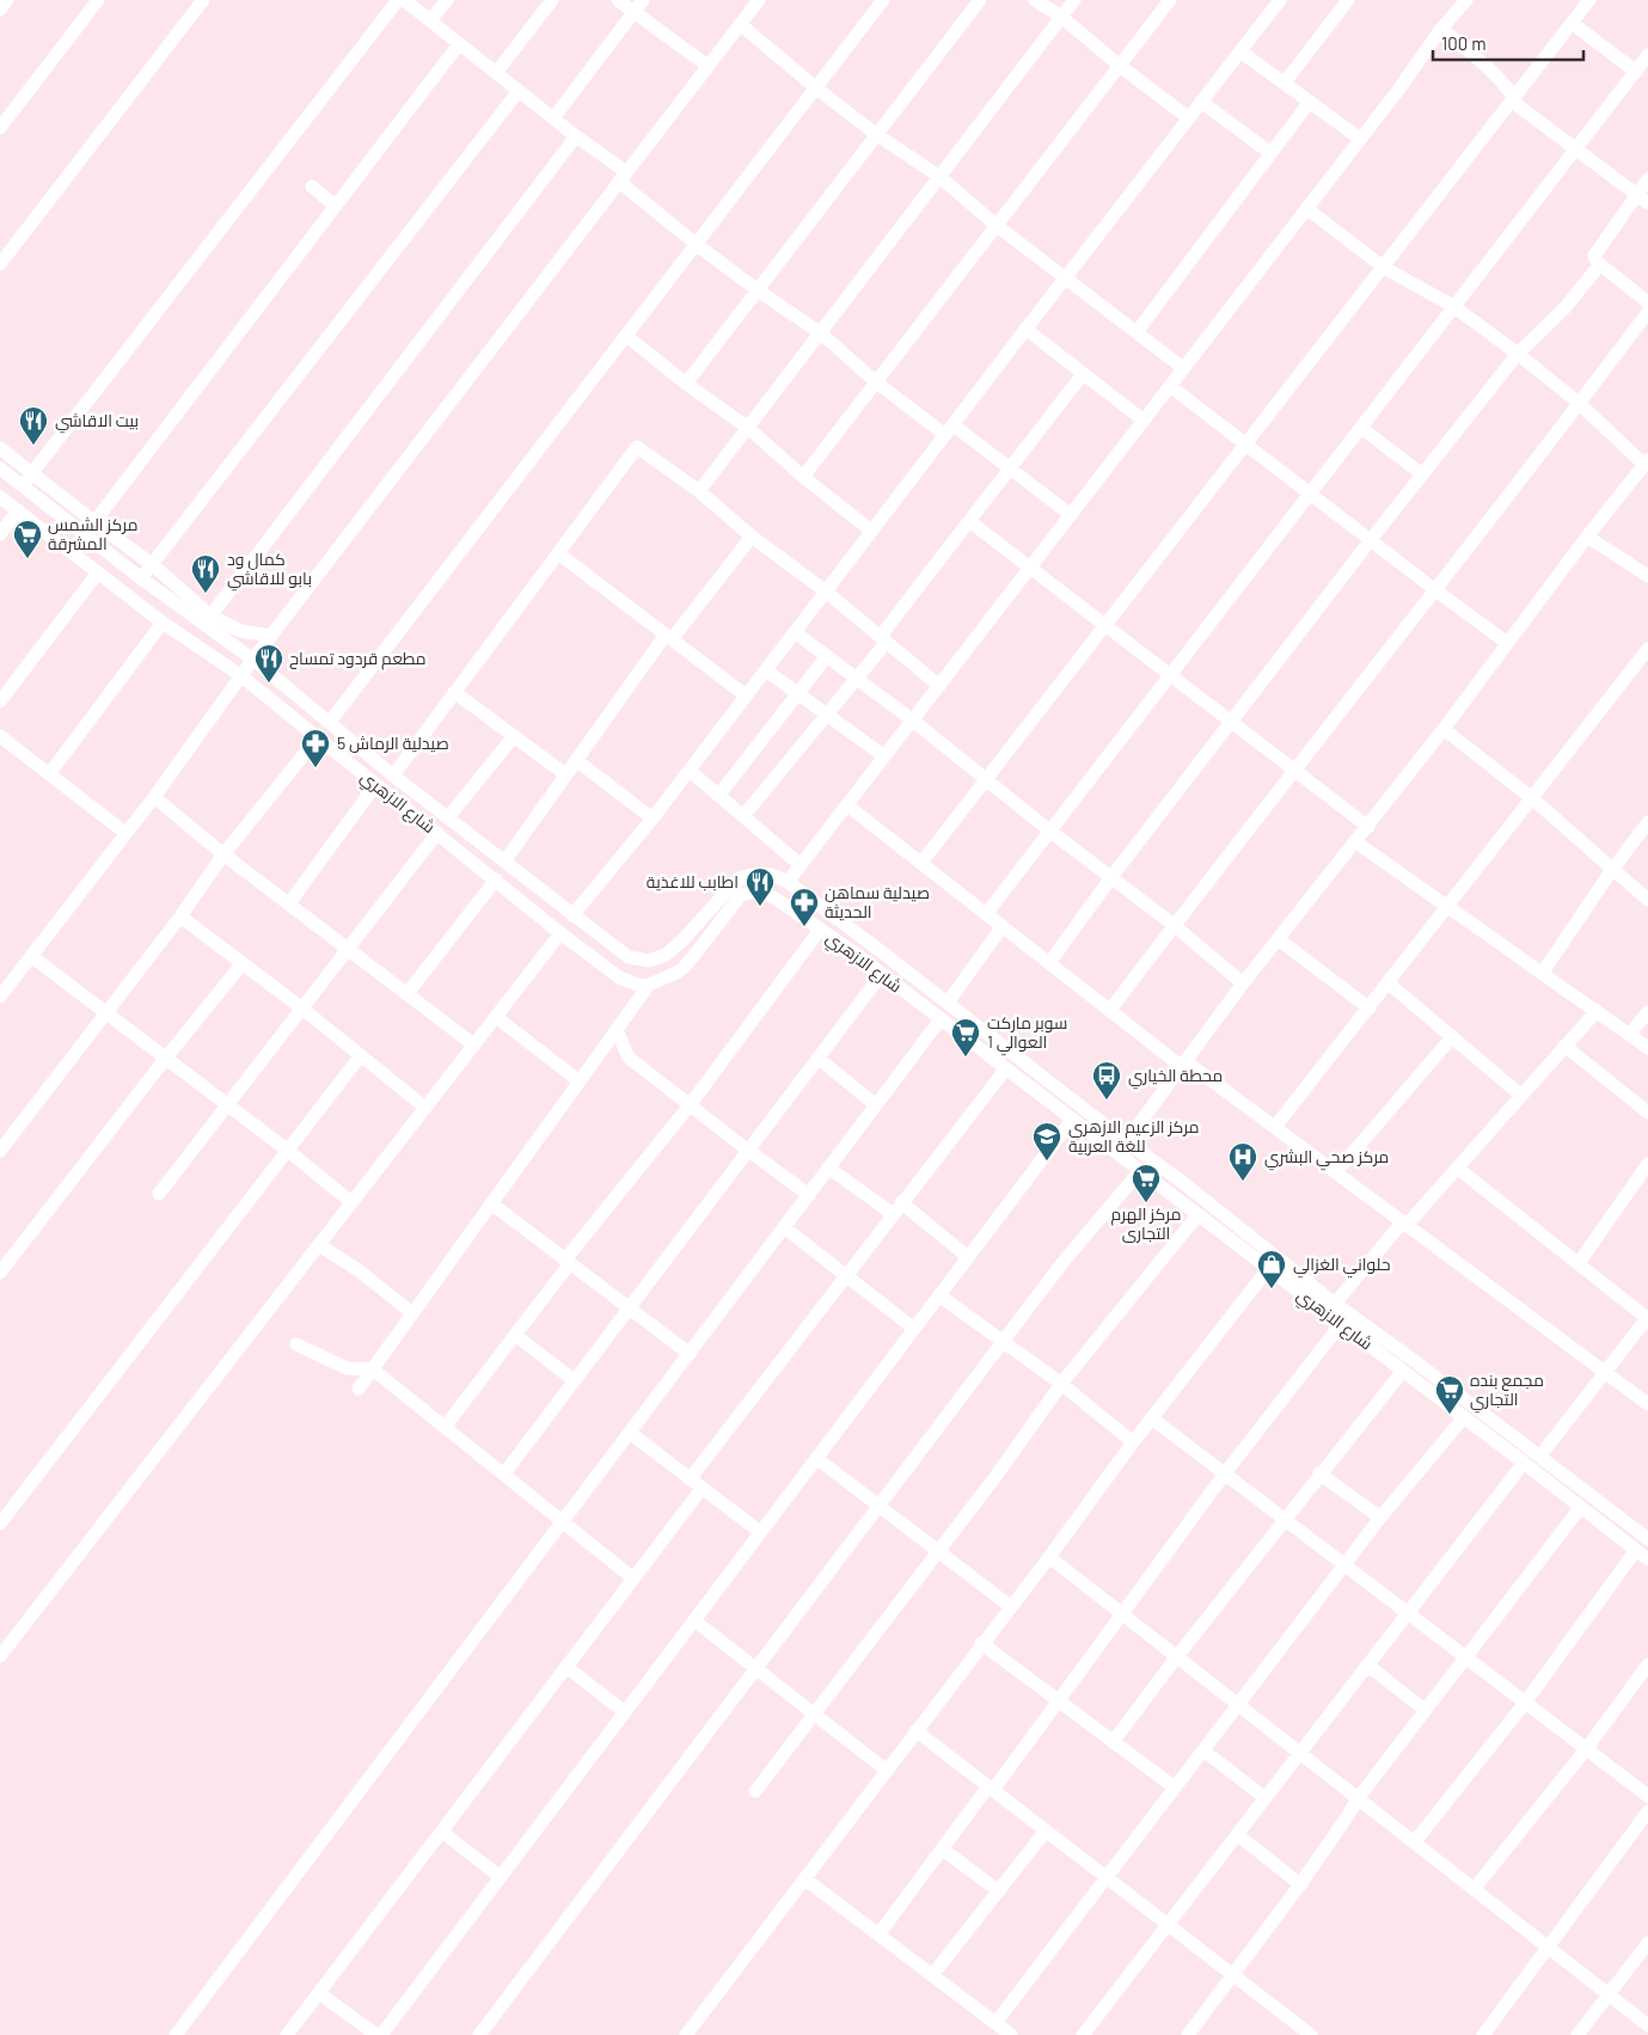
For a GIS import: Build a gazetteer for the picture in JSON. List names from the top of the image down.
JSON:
{
  "streets": {
    "street": ["شارع الازهري"]
  },
  "places": {
    "restaurant": [
      "بيت الاقاشي",
      "كمال ود بابو للاقاشي",
      "مطعم قردود تمساح",
      "اطابب للاغذية"
    ],
    "supermarket": [
      "مركز الشمس المشرقة",
      "سوبر ماركت العوالي 1",
      "مركز الهرم التجارى",
      "مجمع بنده التجاري"
    ],
    "pharmacy": ["صيدلية الرماش 5", "صيدلية سماهن الحديثة"],
    "bus stop": ["محطة الخياري"],
    "school or university": ["مركز الزعيم الازهري للغة العربية"],
    "hospital": ["مركز صحي البشري"],
    "shop": ["حلواني الغزالي"]
  },
  "scale_bar": "100 m"
}
